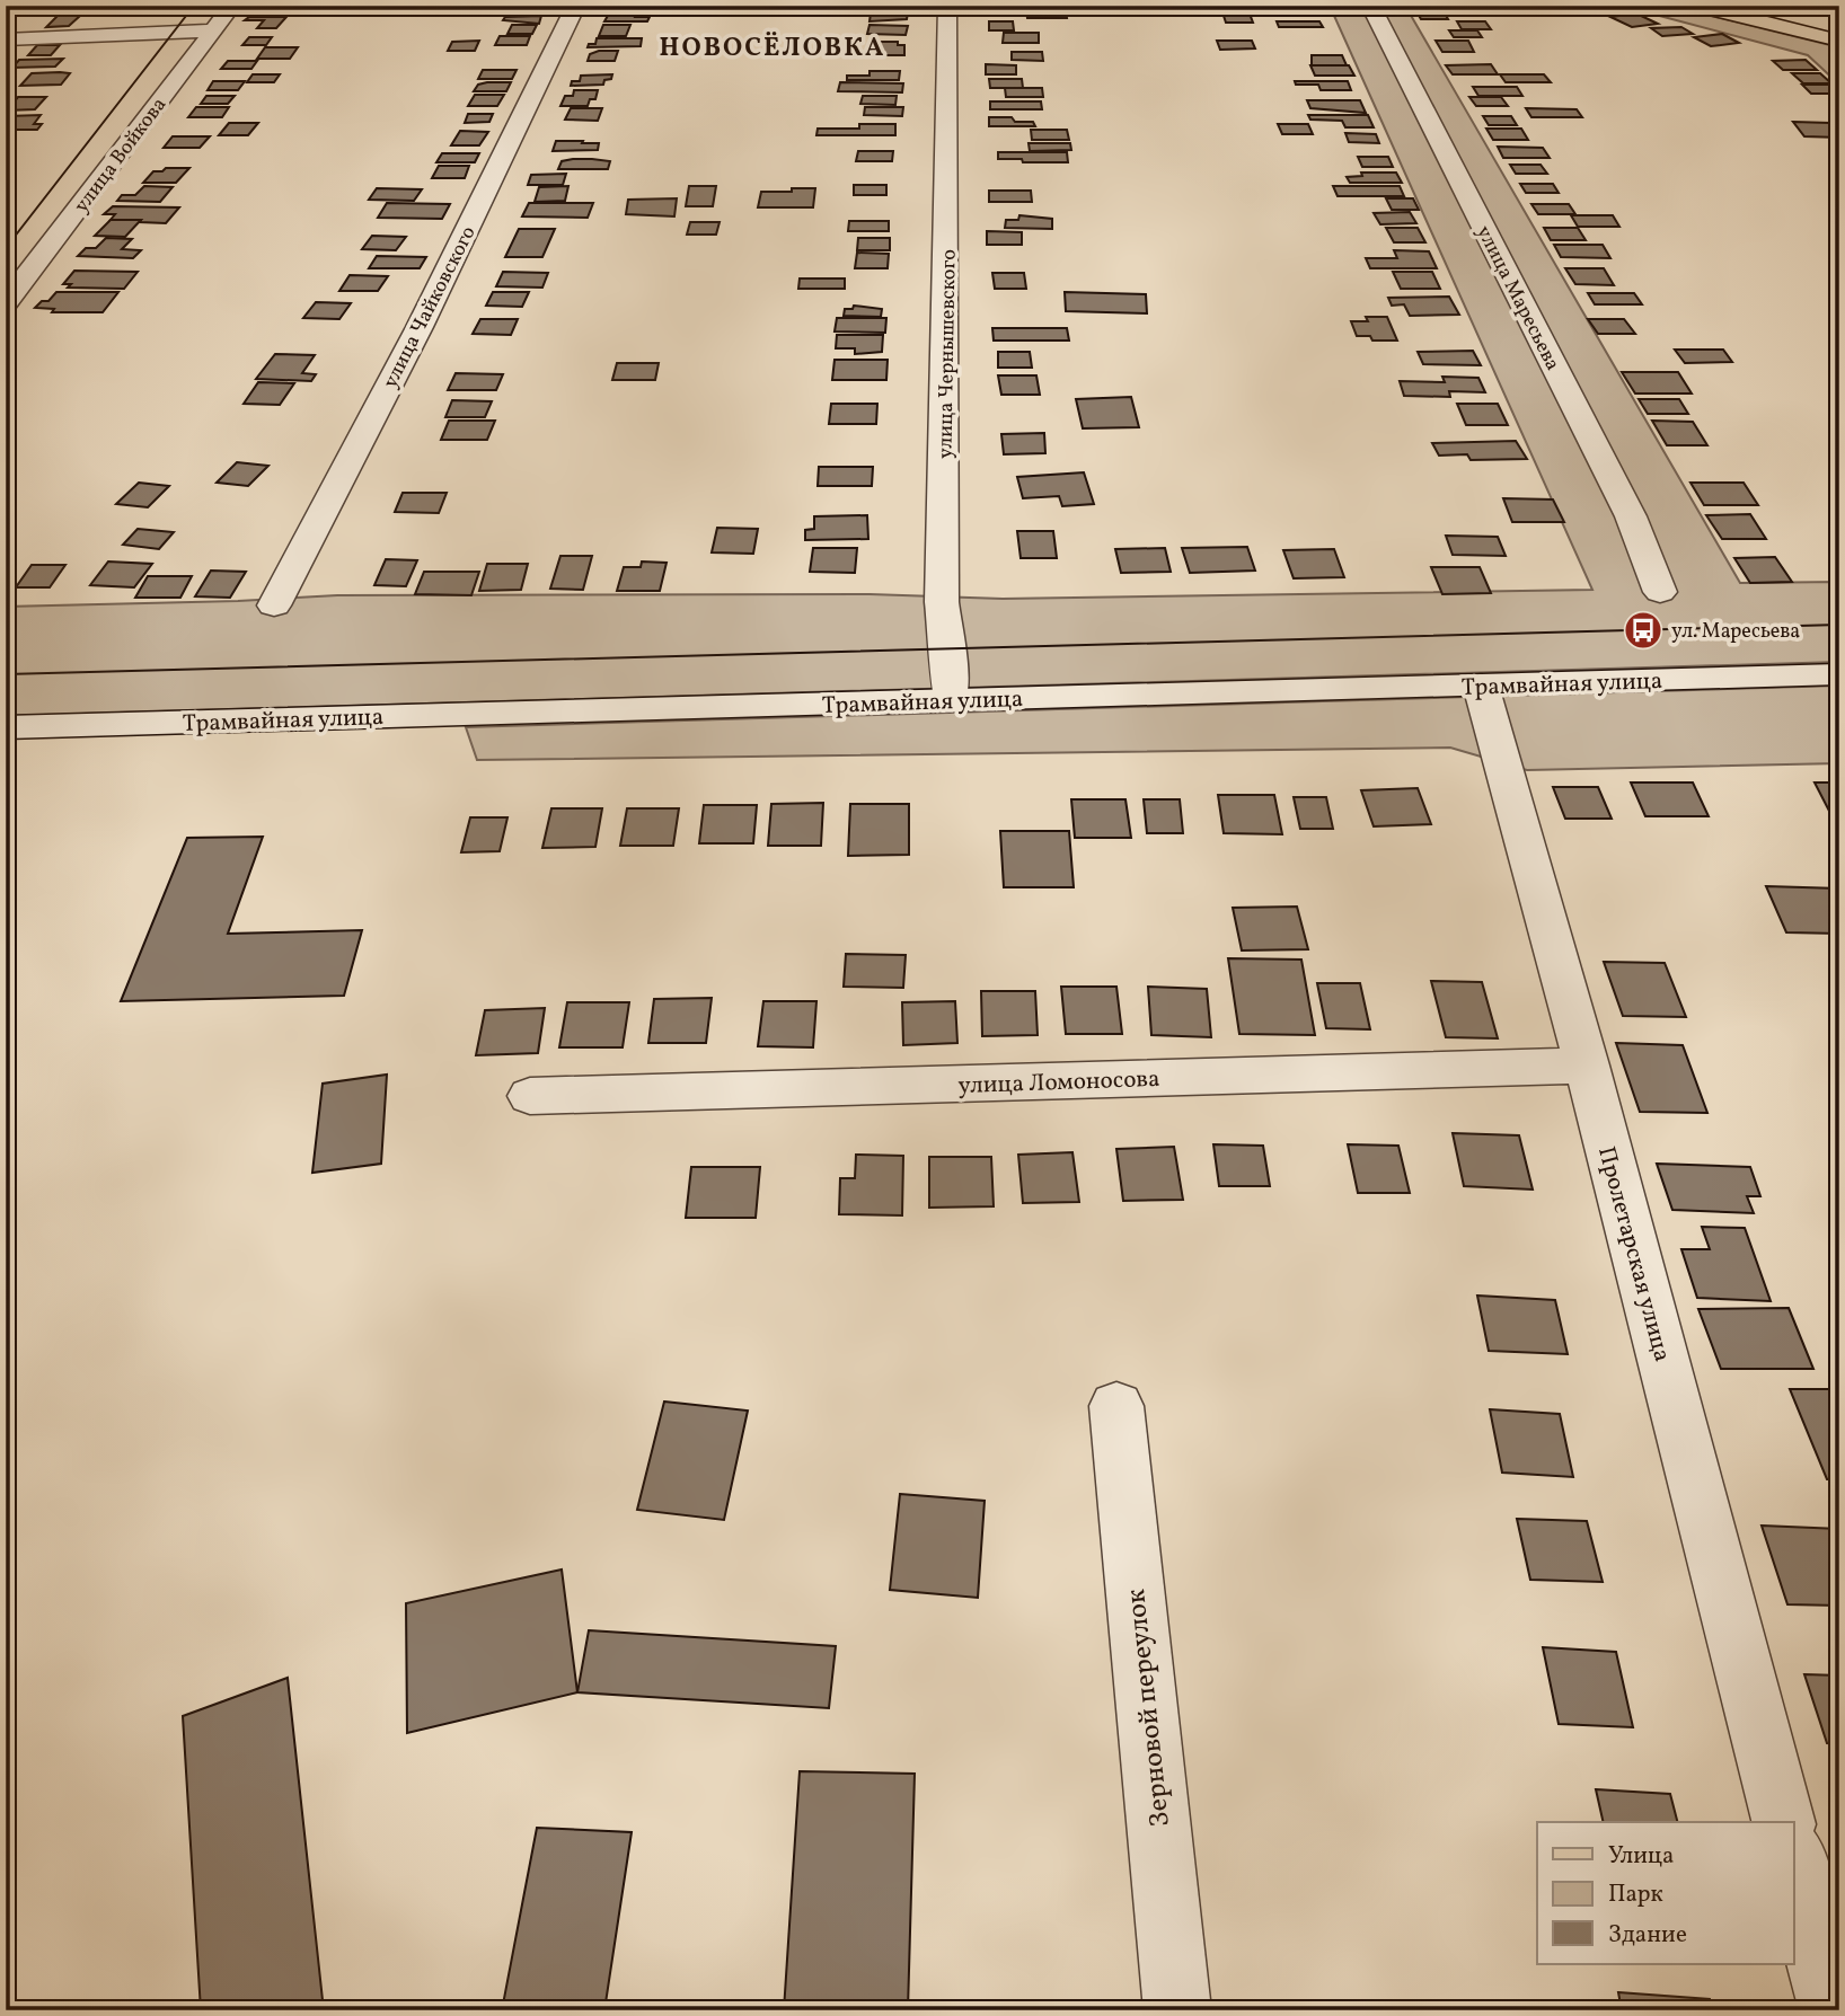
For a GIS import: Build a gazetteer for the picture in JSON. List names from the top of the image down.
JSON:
{
  "streets": {
    "street": [
      "улица Войкова",
      "улица Маресьева",
      "улица Чайковского",
      "улица Чернышевского",
      "Трамвайная улица",
      "улица Ломоносова",
      "Пролетарская улица",
      "Зерновой переулок"
    ]
  },
  "crossings": [
    ["улица Чернышевского", "Трамвайная улица"],
    ["Трамвайная улица", "Пролетарская улица"],
    ["улица Ломоносова", "Пролетарская улица"]
  ],
  "districts": ["НОВОСЁЛОВКА"],
  "places": {
    "bus stop": ["ул. Маресьева"]
  },
  "legend": ["Улица", "Парк", "Здание"]
}
